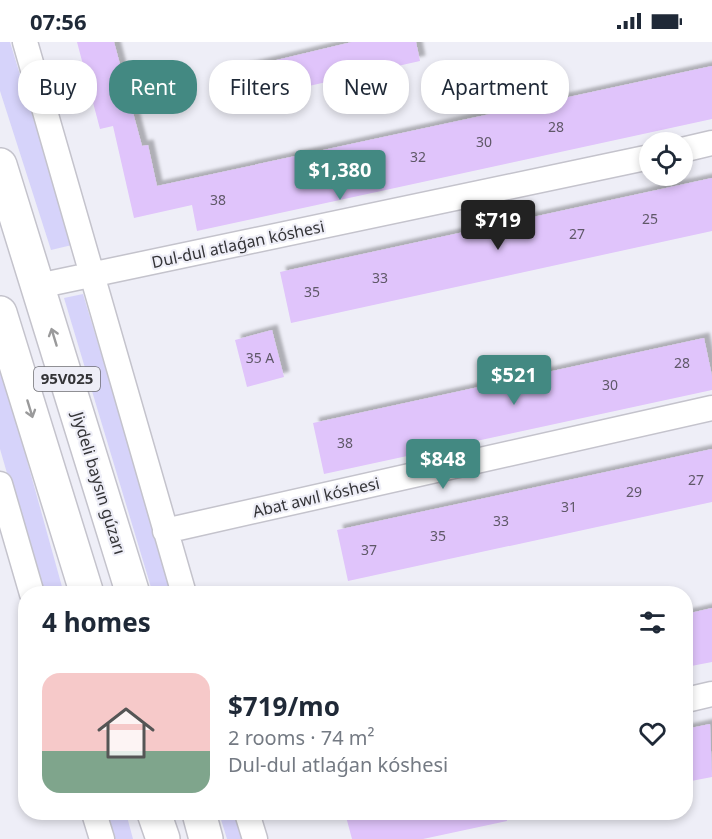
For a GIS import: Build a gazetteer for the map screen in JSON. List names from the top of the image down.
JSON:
{
  "streets": {
    "main road": ["95V025", "Jiydeli baysın gúzarı"],
    "street": ["Dul-dul atlaǵan kóshesi", "Abat awıl kóshesi"]
  },
  "crossings": [
    ["Dul-dul atlaǵan kóshesi", "Jiydeli baysın gúzarı"]
  ],
  "house_numbers": [
    "28",
    "30",
    "32",
    "38",
    "25",
    "27",
    "33",
    "35",
    "35 А",
    "28",
    "30",
    "38",
    "27",
    "29",
    "31",
    "33",
    "35",
    "37"
  ],
  "page": {
    "status": "07:56",
    "chip": [
      "Buy",
      "Rent",
      "Filters",
      "New",
      "Apartment"
    ],
    "price": [
      "$1,380",
      "$719",
      "$521",
      "$848"
    ],
    "heading": "4 homes",
    "list": [
      {
        "name": "$719/mo",
        "note": "2 rooms · 74 m² · Dul-dul atlaǵan kóshesi"
      }
    ]
  }
}
